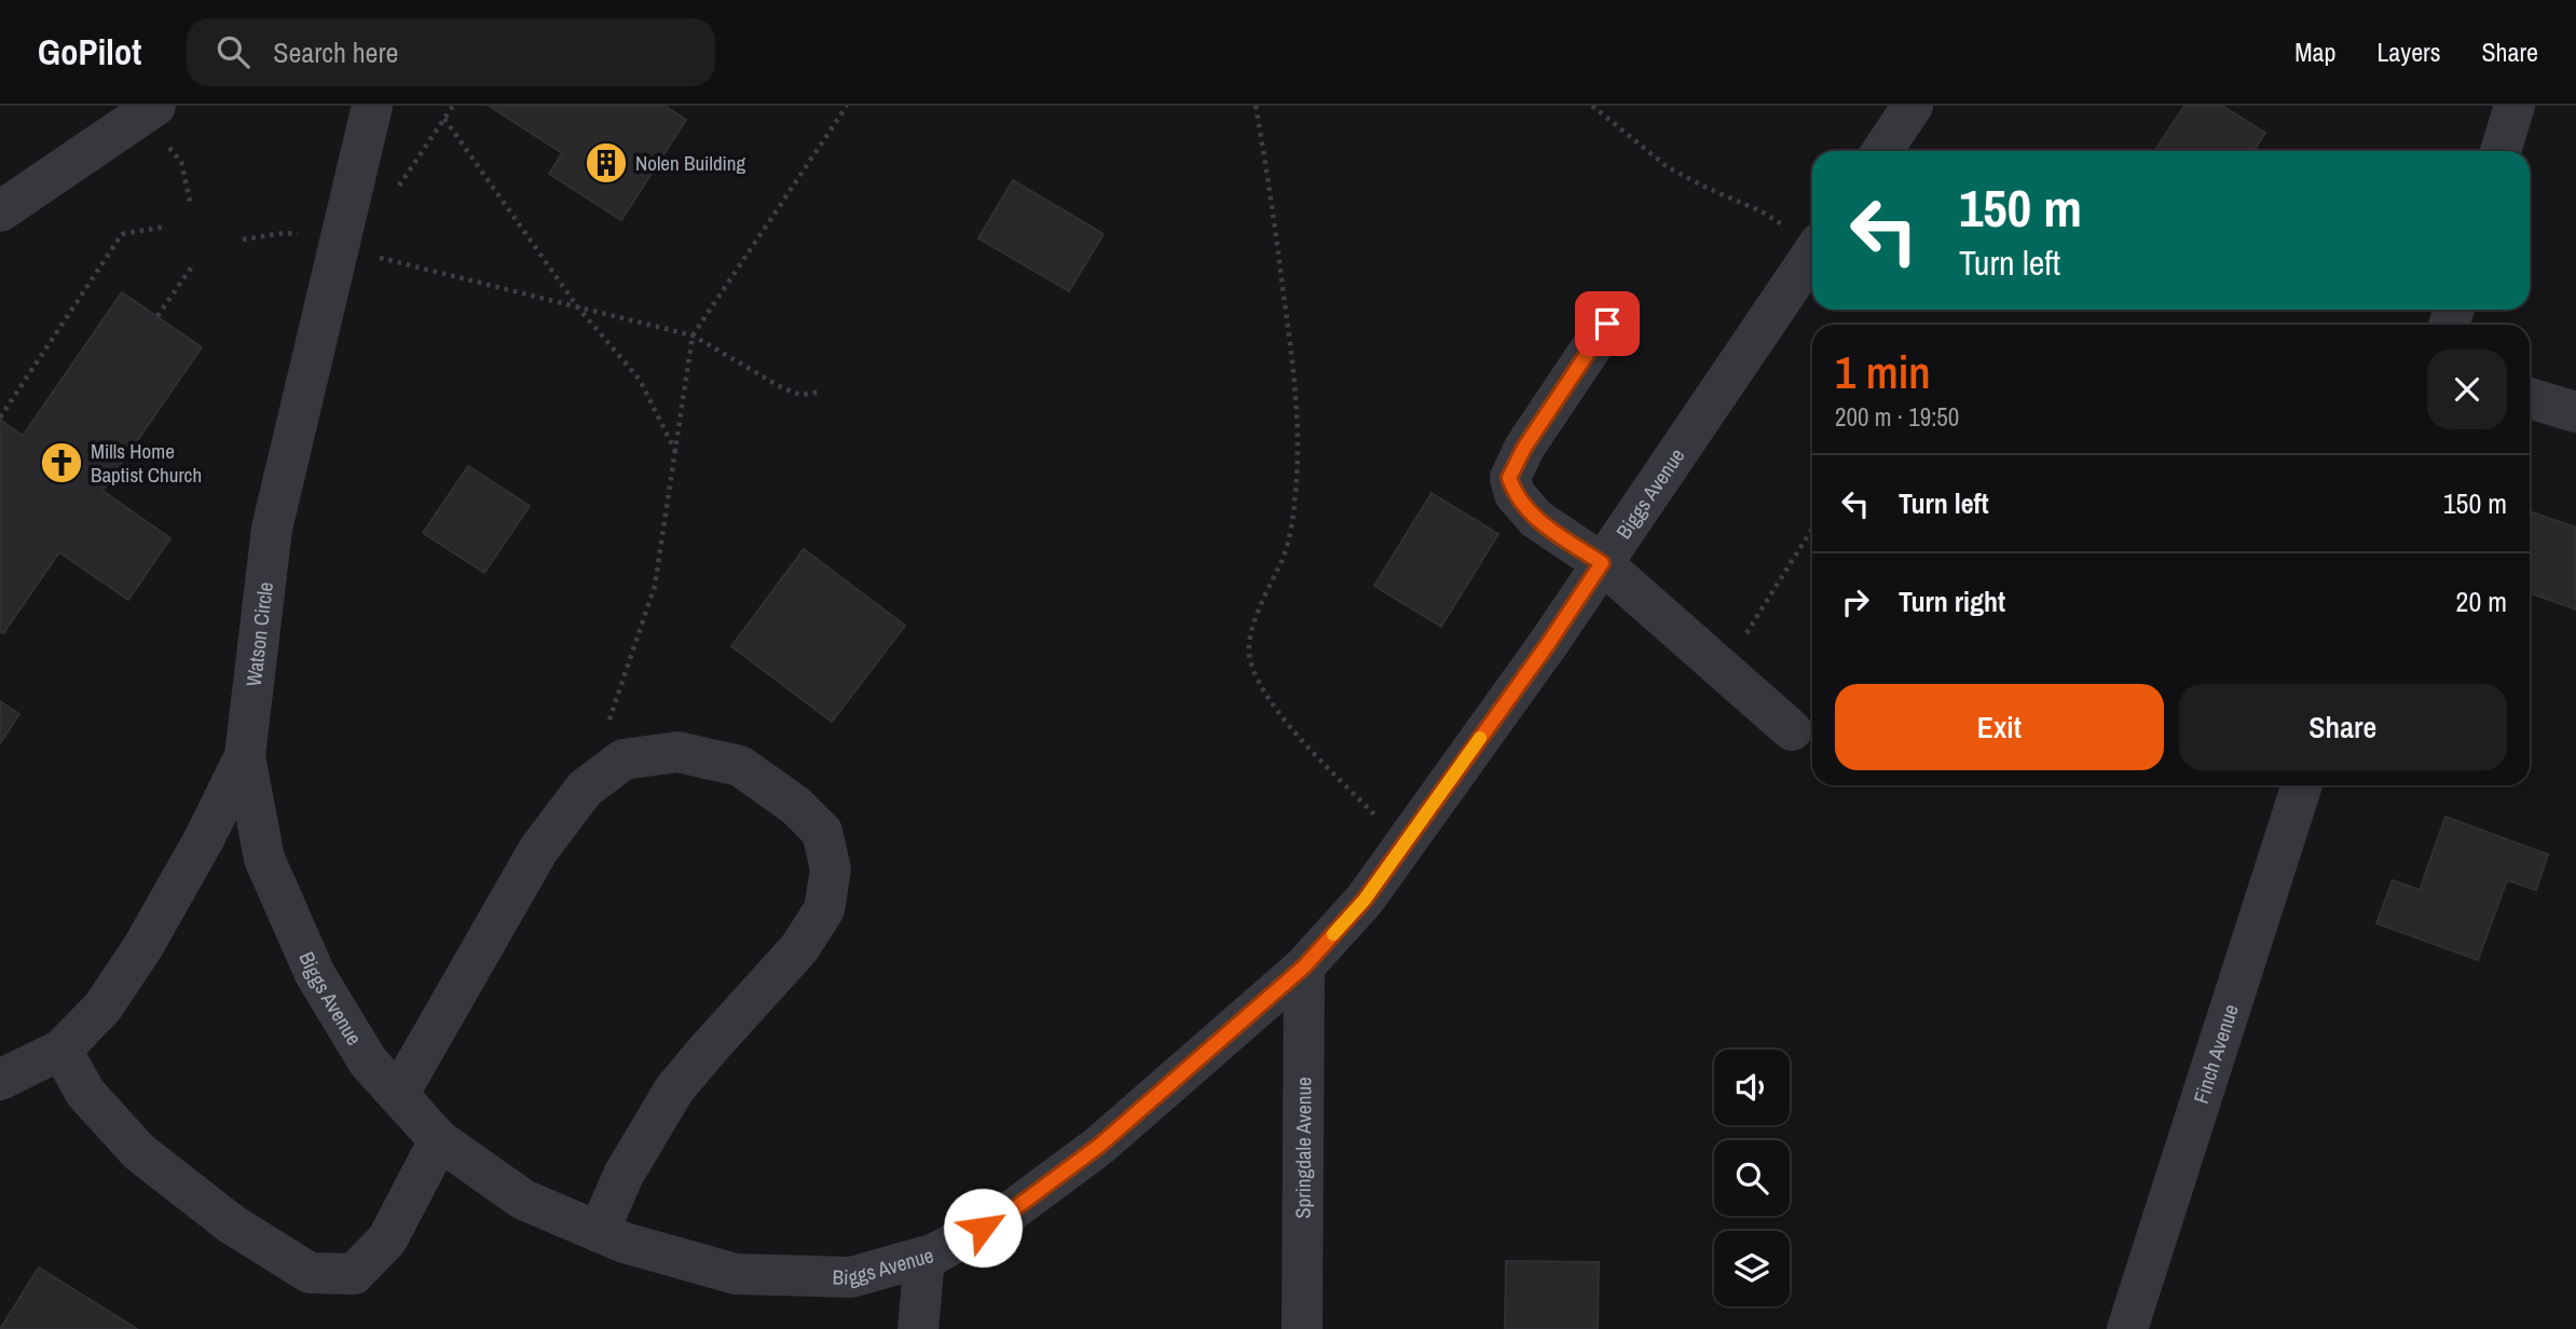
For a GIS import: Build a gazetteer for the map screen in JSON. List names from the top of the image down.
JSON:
{
  "streets": {
    "street": [
      "Biggs Avenue",
      "Watson Circle",
      "Finch Avenue",
      "Springdale Avenue"
    ]
  },
  "crossings": [
    ["Biggs Avenue", "Watson Circle"],
    ["Biggs Avenue", "Springdale Avenue"]
  ],
  "places": {
    "building": ["Nolen Building"],
    "church": ["Mills Home Baptist Church"]
  },
  "page": {
    "header": "GoPilot",
    "search": "Search here",
    "nav": ["Map", "Layers", "Share"],
    "turn": ["150 m", "Turn left"],
    "heading": ["1 min", "200 m · 19:50"],
    "list": [
      {
        "name": "Turn left",
        "value": "150 m"
      },
      {
        "name": "Turn right",
        "value": "20 m"
      }
    ],
    "buttons": ["Exit", "Share"]
  }
}
